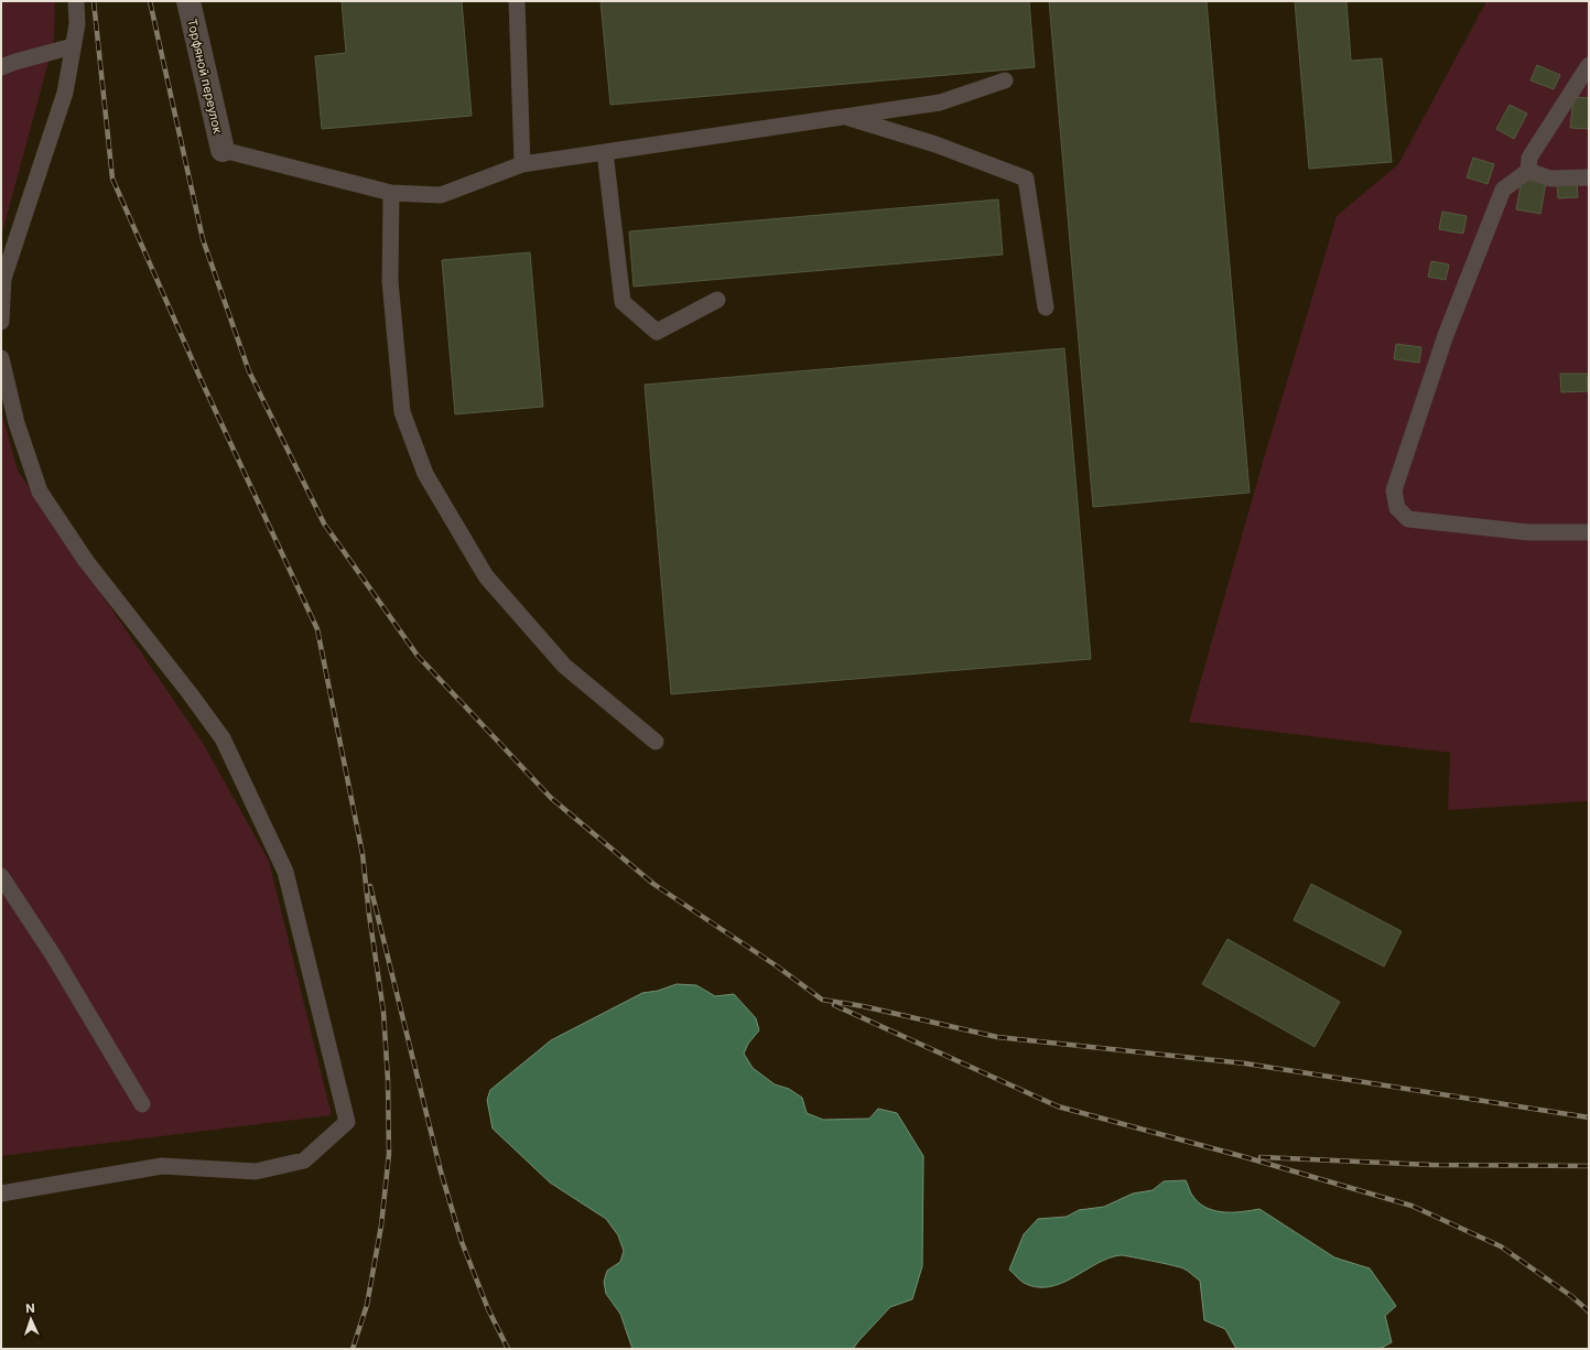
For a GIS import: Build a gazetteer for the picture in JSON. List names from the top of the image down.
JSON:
{
  "streets": {
    "street": ["Торфяной переулок"]
  },
  "north": "top"
}
